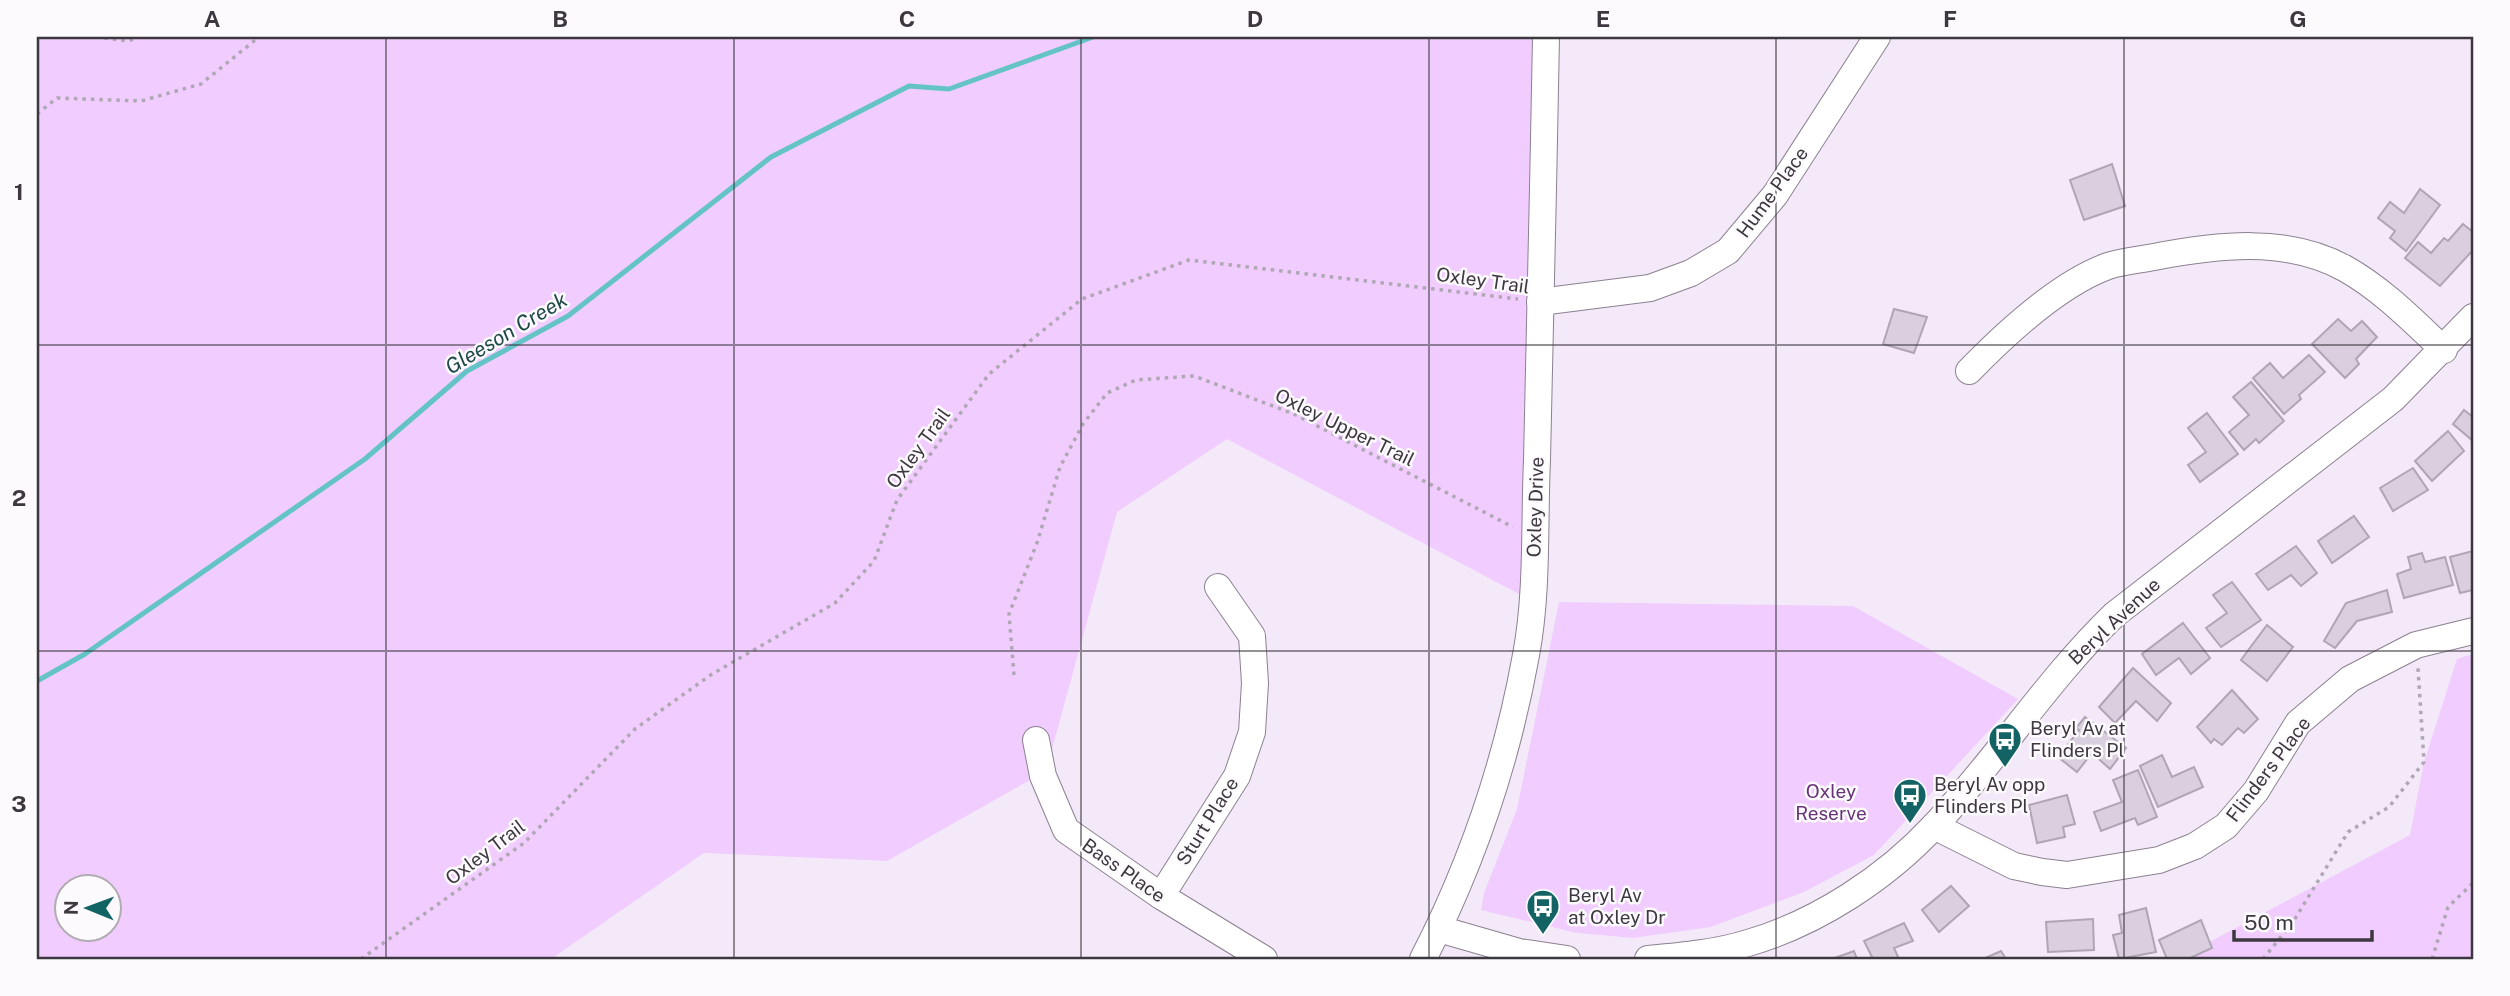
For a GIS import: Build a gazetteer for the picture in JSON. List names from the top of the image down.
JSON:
{
  "streets": {
    "street": [
      "Hume Place",
      "Oxley Drive",
      "Beryl Avenue",
      "Flinders Place",
      "Sturt Place",
      "Bass Place"
    ],
    "path": ["Oxley Trail", "Oxley Upper Trail"]
  },
  "crossings": [
    ["Hume Place", "Oxley Trail"],
    ["Hume Place", "Oxley Drive"],
    ["Oxley Trail", "Oxley Drive"],
    ["Oxley Upper Trail", "Oxley Drive"],
    ["Beryl Avenue", "Flinders Place"],
    ["Sturt Place", "Bass Place"]
  ],
  "water": ["Gleeson Creek"],
  "parks": ["Oxley Reserve"],
  "places": {
    "bus stop": ["Beryl Av at Flinders Pl", "Beryl Av opp Flinders Pl", "Beryl Av at Oxley Dr"]
  },
  "scale_bar": "50 m",
  "north": "left",
  "grid": {
    "columns": [
      "A",
      "B",
      "C",
      "D",
      "E",
      "F",
      "G"
    ],
    "rows": ["1", "2", "3"]
  }
}
